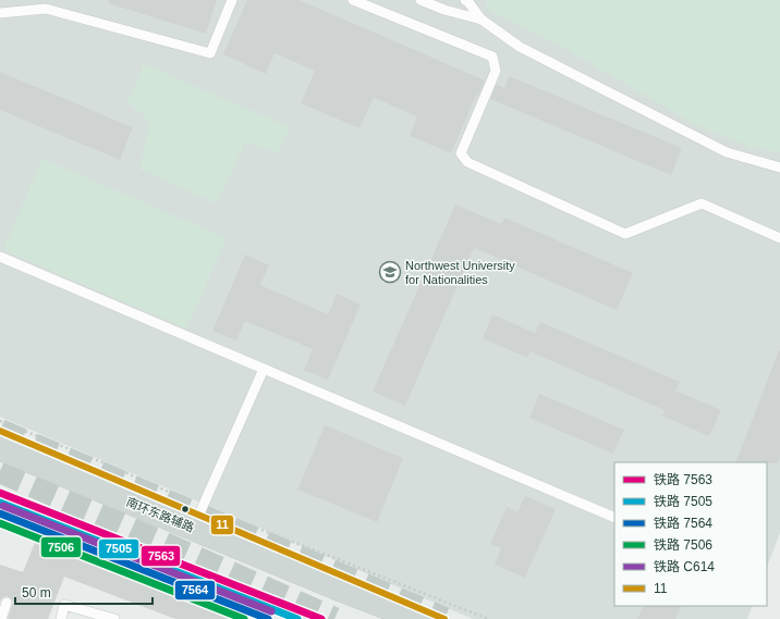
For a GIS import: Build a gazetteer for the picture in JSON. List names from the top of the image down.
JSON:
{
  "streets": {
    "main road": ["南环东路辅路"]
  },
  "places": {
    "school or university": ["Northwest University for Nationalities"]
  },
  "lines": [
    "transit line 11",
    "rail line 7563",
    "rail line 7505",
    "rail line C614",
    "rail line 7564",
    "rail line 7506"
  ],
  "legend": [
    "铁路 7563",
    "铁路 7505",
    "铁路 7564",
    "铁路 7506",
    "铁路 C614",
    "11"
  ],
  "scale_bar": "50 m"
}
